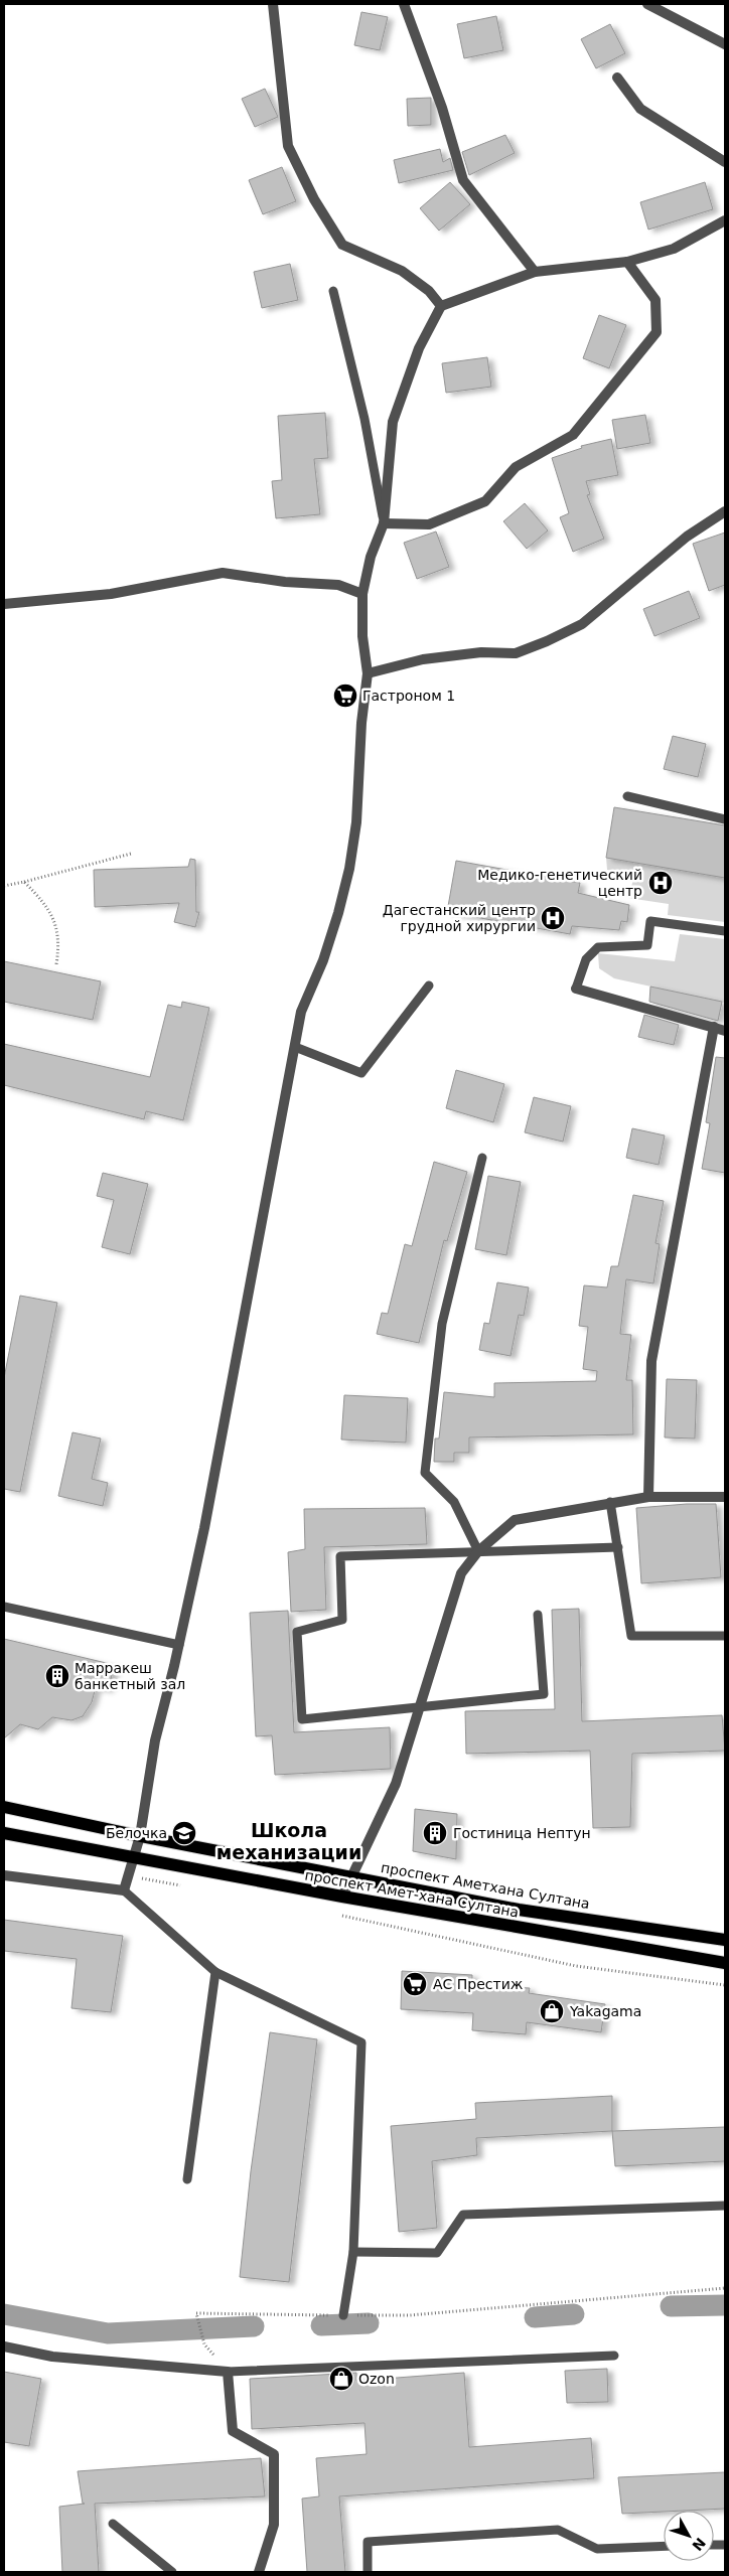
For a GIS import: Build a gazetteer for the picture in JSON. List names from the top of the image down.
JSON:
{
  "streets": {
    "main road": ["проспект Аметхана Султана", "проспект Амет-хана Султана"]
  },
  "districts": ["Школа механизации"],
  "places": {
    "supermarket": ["Гастроном 1", "АС Престиж"],
    "hospital": ["Медико-генетический центр", "Дагестанский центр грудной хирургии"],
    "building": ["Марракеш банкетный зал", "Гостиница Нептун"],
    "school or university": ["Белочка"],
    "shop": ["Yakagama", "Ozon"]
  },
  "north": "bottom right"
}
